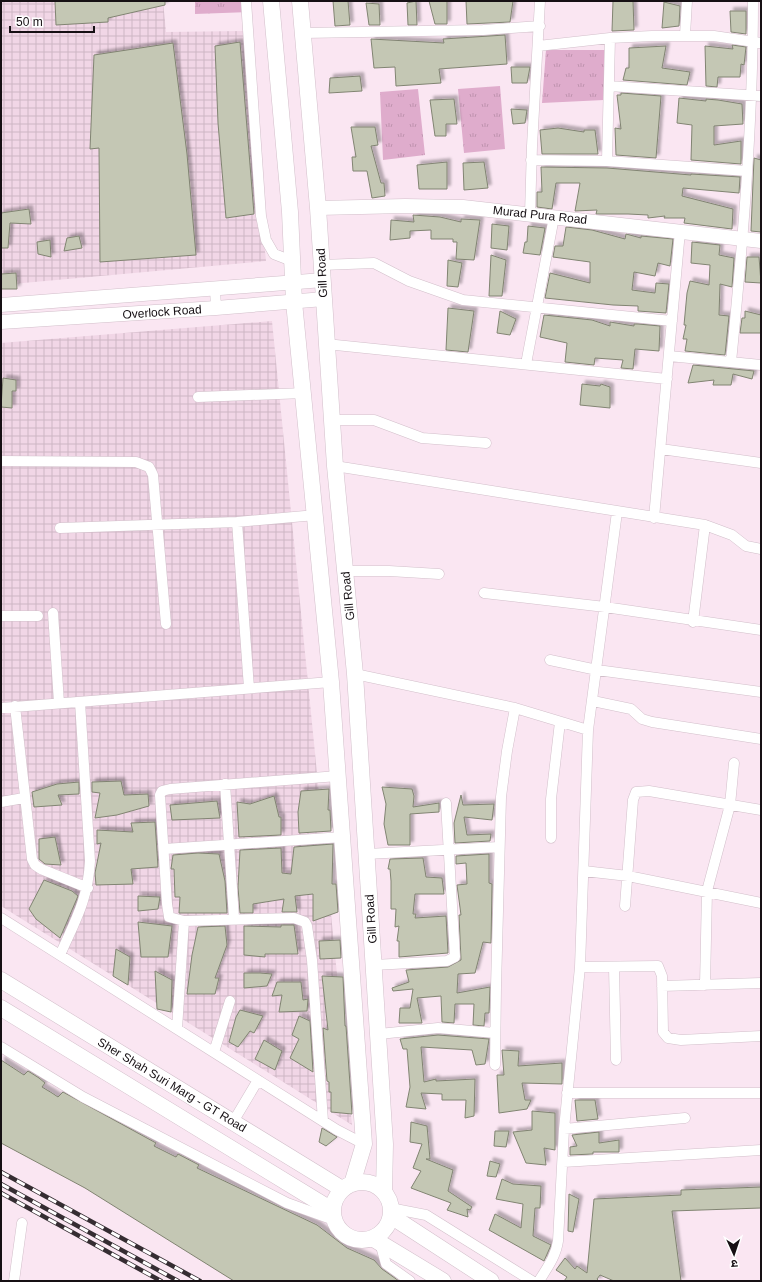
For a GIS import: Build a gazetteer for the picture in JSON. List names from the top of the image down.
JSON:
{
  "streets": {
    "main road": ["Gill Road", "Sher Shah Suri Marg - GT Road"],
    "street": ["Murad Pura Road", "Overlock Road"]
  },
  "crossings": [
    ["Murad Pura Road", "Gill Road"],
    ["Gill Road", "Overlock Road"],
    ["Gill Road", "Sher Shah Suri Marg - GT Road"]
  ],
  "scale_bar": "50 m",
  "north": "bottom"
}
